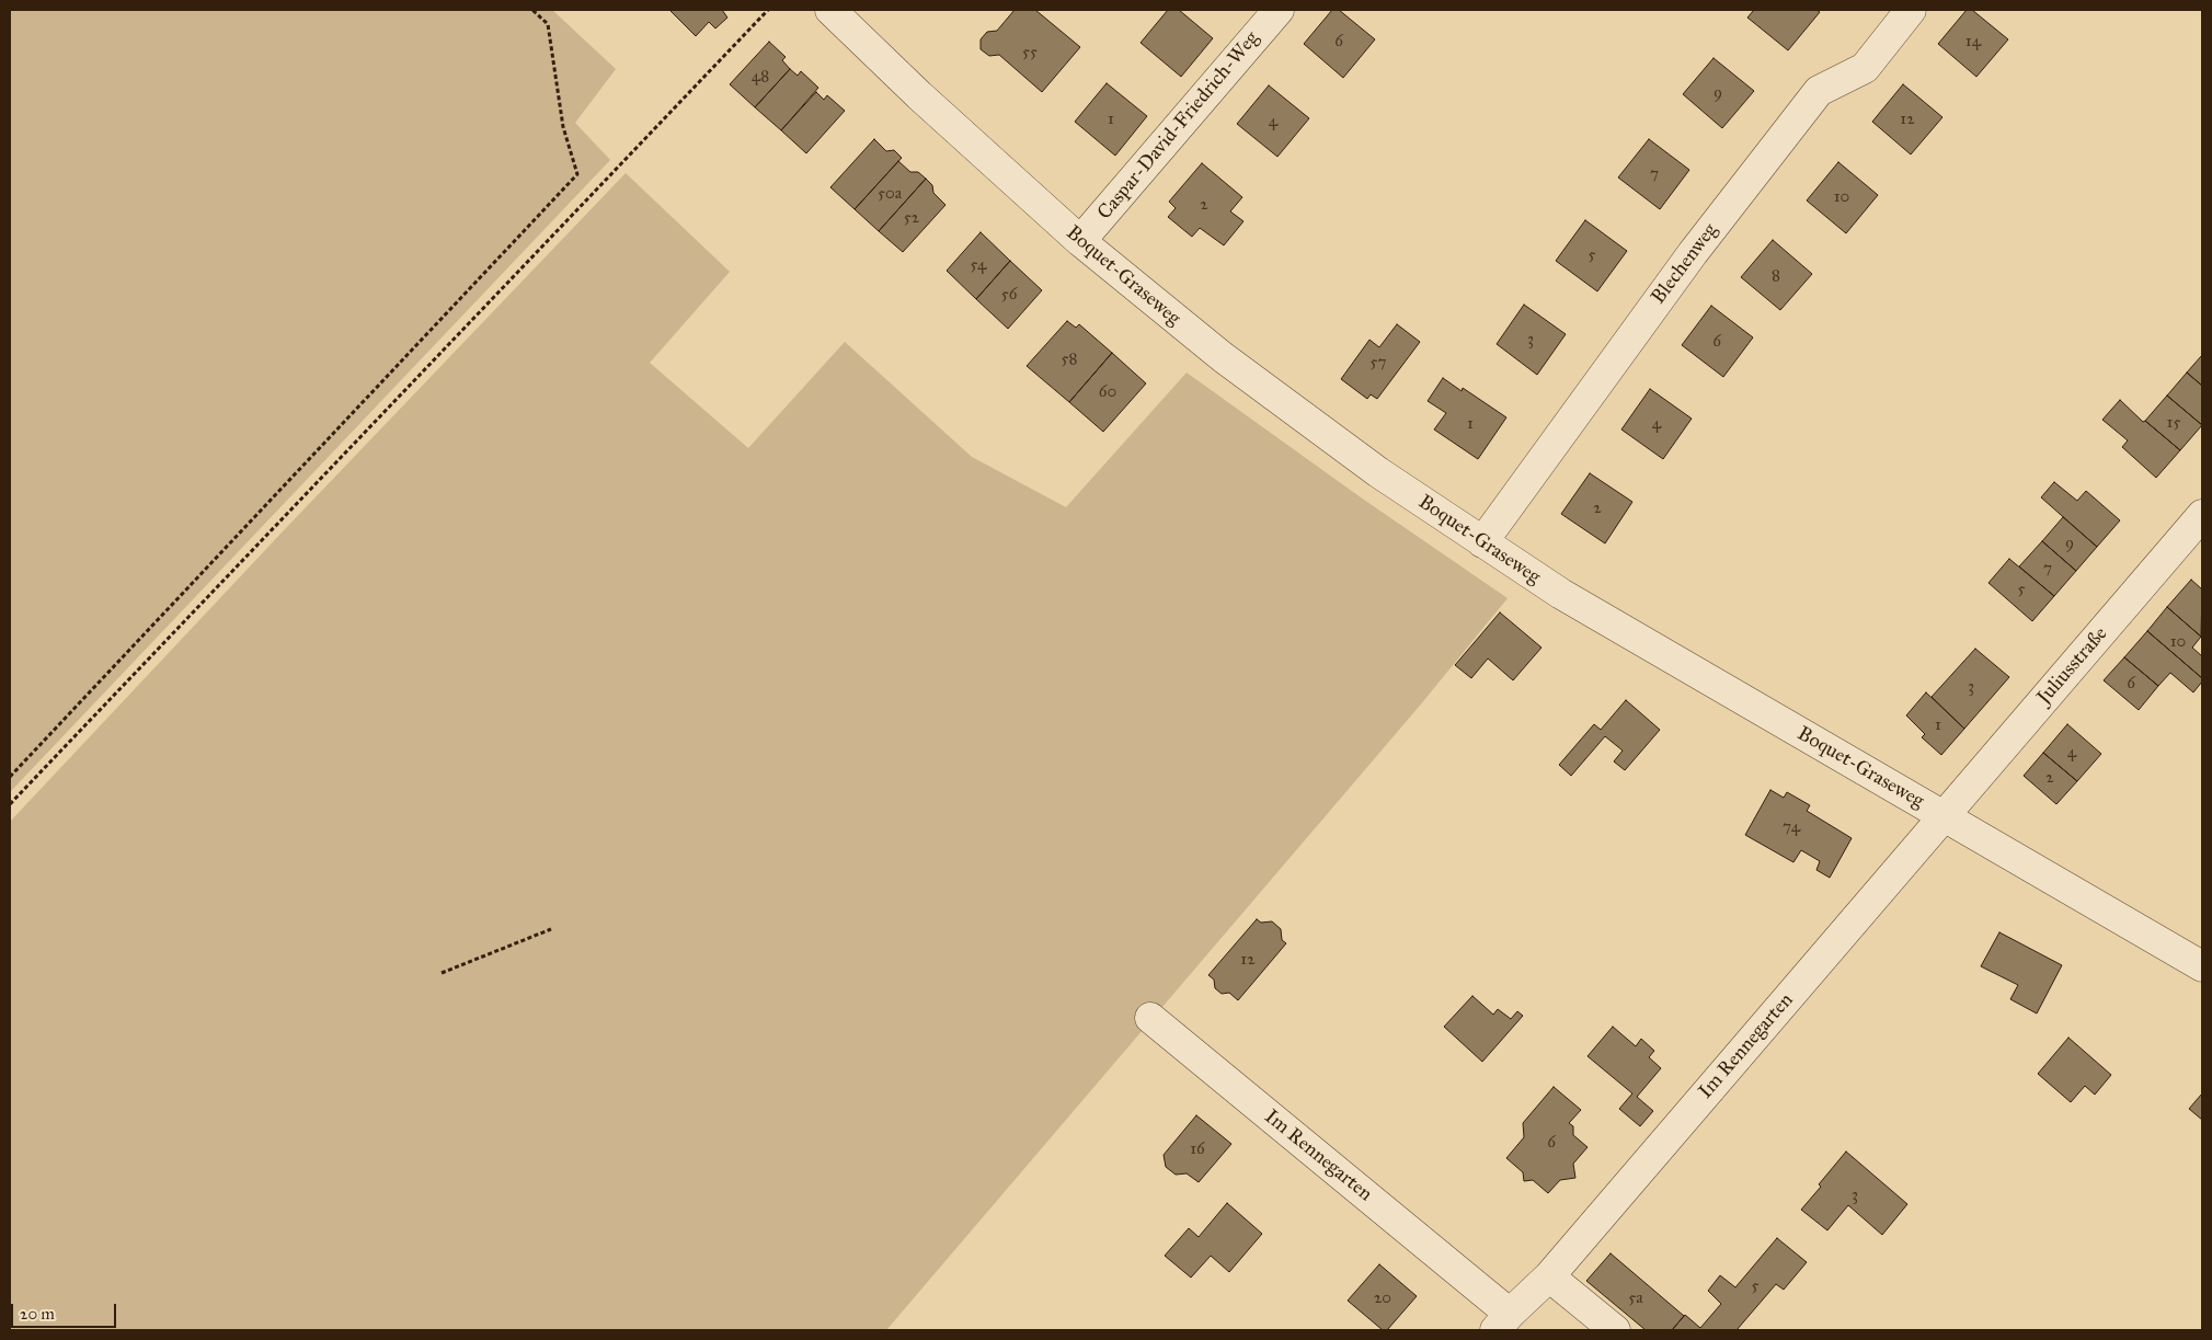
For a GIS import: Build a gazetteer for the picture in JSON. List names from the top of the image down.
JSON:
{
  "streets": {
    "street": [
      "Caspar-David-Friedrich-Weg",
      "Blechenweg",
      "Boquet-Graseweg",
      "Juliusstraße",
      "Im Rennegarten"
    ]
  },
  "crossings": [
    ["Caspar-David-Friedrich-Weg", "Boquet-Graseweg"],
    ["Blechenweg", "Boquet-Graseweg"],
    ["Boquet-Graseweg", "Juliusstraße"],
    ["Boquet-Graseweg", "Im Rennegarten"],
    ["Juliusstraße", "Im Rennegarten"]
  ],
  "house_numbers": [
    "6",
    "14",
    "55",
    "48",
    "9",
    "1",
    "12",
    "4",
    "7",
    "50a",
    "10",
    "2",
    "52",
    "5",
    "54",
    "8",
    "56",
    "3",
    "6",
    "58",
    "57",
    "60",
    "15",
    "1",
    "4",
    "2",
    "9",
    "7",
    "5",
    "10",
    "6",
    "3",
    "1",
    "4",
    "2",
    "74",
    "12",
    "6",
    "16",
    "3",
    "5",
    "20",
    "5a"
  ],
  "scale_bar": "20 m"
}
